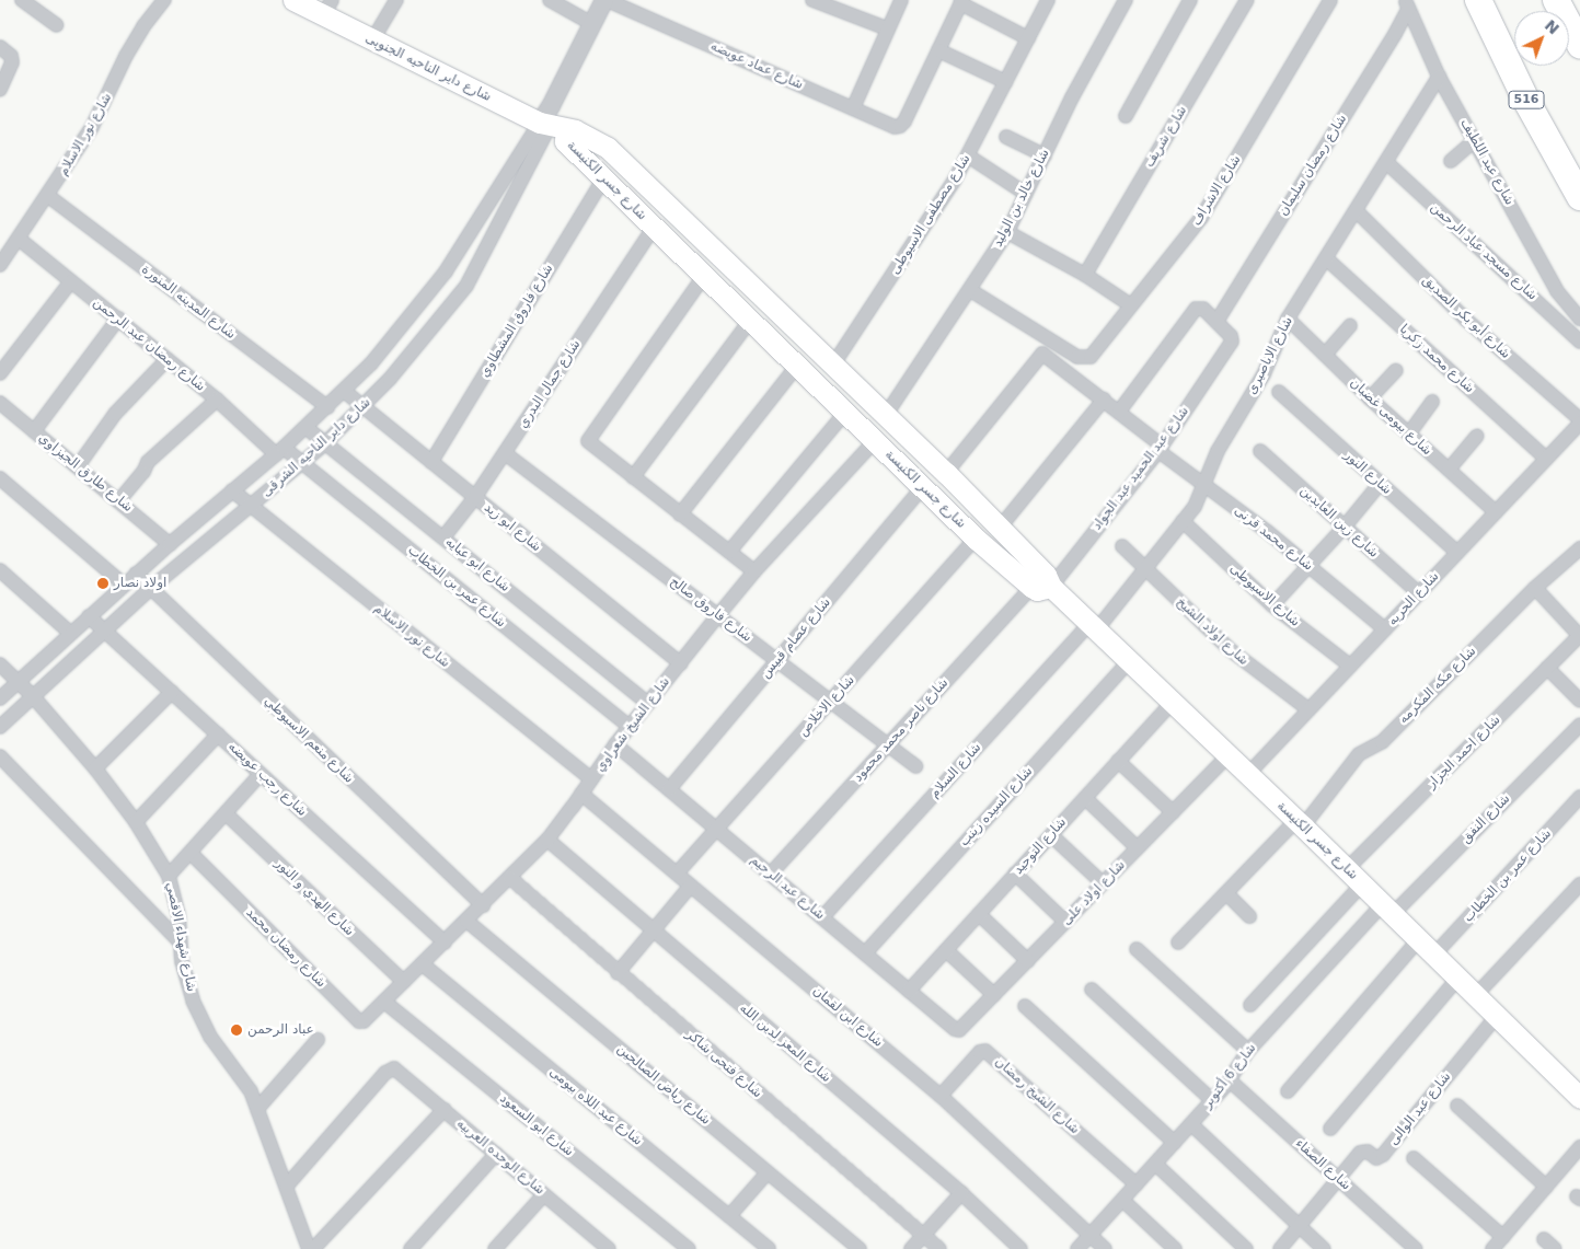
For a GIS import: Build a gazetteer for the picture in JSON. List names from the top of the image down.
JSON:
{
  "streets": {
    "highway": ["516"],
    "main road": ["شارع داير الناحيه الجنوبى", "شارع جسر الكنيسة"],
    "street": [
      "شارع عماد عويضه",
      "شارع نور الاسلام",
      "شارع شريف",
      "شارع عبد اللطيف",
      "شارع رمضان سليمان",
      "شارع الاشراف",
      "شارع خالد بن الوليد",
      "شارع مصطفى الاسيوطى",
      "شارع مسجد عباد الرحمن",
      "شارع المدينه المنورة",
      "شارع أبو بكر الصديق",
      "شارع فاروق المشطاوي",
      "شارع رمضان عبد الرحمن",
      "شارع الاباصيرى",
      "شارع محمد زكريا",
      "شارع جمال البدري",
      "شارع بيومى غضبان",
      "شارع داير الناحيه الشرقى",
      "شارع عبد الحميد عبد الجواد",
      "شارع طارق الجيزاوي",
      "شارع النور",
      "شارع زين العابدين",
      "شارع ابو زيد",
      "شارع محمد قرنى",
      "شارع ابو عبايه",
      "شارع عمر بن الخطاب",
      "شارع الاسيوطى",
      "شارع الحريه",
      "شارع فاروق صالح",
      "شارع اولاد الشيخ",
      "شارع عصام قبيس",
      "شارع مكه المكرمه",
      "شارع الاخلاص",
      "شارع الشيخ شعراوي",
      "شارع ناصر محمد محمود",
      "شارع منعم الاسيوطي",
      "شارع احمد الجزار",
      "شارع السلام",
      "شارع رجب عويضه",
      "شارع السيده زينب",
      "شارع النفق",
      "شارع التوحيد",
      "شارع عبد الرحيم",
      "شارع اولاد على",
      "شارع الهدي و النور",
      "شارع شهداء الاقصي",
      "شارع رمضان محمد",
      "شارع ابن لقمان",
      "شارع المعز لدين الله",
      "شارع فتحى شاكر",
      "شارع 6 أكتوبر",
      "شارع رياض الصالحين",
      "شارع الشيخ رمضان",
      "شارع عبد اللاه بيومى",
      "شارع عبد الوالى",
      "شارع ابو السعود",
      "شارع الوحده العربيه",
      "شارع الصفاء"
    ]
  },
  "crossings": [
    ["شارع عماد عويضه", "شارع داير الناحيه الشرقى"],
    ["شارع داير الناحيه الجنوبى", "شارع جسر الكنيسة"],
    ["شارع داير الناحيه الجنوبى", "شارع داير الناحيه الشرقى"],
    ["شارع نور الاسلام", "شارع المدينه المنورة"],
    ["شارع نور الاسلام", "شارع رمضان عبد الرحمن"],
    ["شارع نور الاسلام", "شارع داير الناحيه الشرقى"],
    ["شارع نور الاسلام", "شارع الشيخ شعراوي"],
    ["شارع عبد اللطيف", "شارع رمضان سليمان"],
    ["شارع عبد اللطيف", "شارع الاباصيرى"],
    ["شارع رمضان سليمان", "شارع عبد الحميد عبد الجواد"],
    ["شارع جسر الكنيسة", "شارع خالد بن الوليد"],
    ["شارع جسر الكنيسة", "شارع مصطفى الاسيوطى"],
    ["شارع جسر الكنيسة", "شارع فاروق المشطاوي"],
    ["شارع جسر الكنيسة", "شارع الاباصيرى"],
    ["شارع جسر الكنيسة", "شارع جمال البدري"],
    ["شارع جسر الكنيسة", "شارع داير الناحيه الشرقى"],
    ["شارع جسر الكنيسة", "شارع عبد الحميد عبد الجواد"],
    ["شارع جسر الكنيسة", "شارع محمد قرنى"],
    ["شارع جسر الكنيسة", "شارع عمر بن الخطاب"],
    ["شارع جسر الكنيسة", "شارع الحريه"],
    ["شارع جسر الكنيسة", "شارع عصام قبيس"],
    ["شارع جسر الكنيسة", "شارع مكه المكرمه"],
    ["شارع جسر الكنيسة", "شارع الاخلاص"],
    ["شارع جسر الكنيسة", "شارع الشيخ شعراوي"],
    ["شارع جسر الكنيسة", "شارع ناصر محمد محمود"],
    ["شارع جسر الكنيسة", "شارع احمد الجزار"],
    ["شارع جسر الكنيسة", "شارع السلام"],
    ["شارع جسر الكنيسة", "شارع السيده زينب"],
    ["شارع جسر الكنيسة", "شارع النفق"],
    ["شارع جسر الكنيسة", "شارع التوحيد"],
    ["شارع جسر الكنيسة", "شارع اولاد على"],
    ["شارع جسر الكنيسة", "شارع 6 أكتوبر"],
    ["شارع جسر الكنيسة", "شارع عبد الوالى"],
    ["شارع الاشراف", "شارع خالد بن الوليد"],
    ["شارع مسجد عباد الرحمن", "شارع الاباصيرى"],
    ["شارع المدينه المنورة", "شارع داير الناحيه الشرقى"],
    ["شارع أبو بكر الصديق", "شارع الاباصيرى"],
    ["شارع فاروق المشطاوي", "شارع ابو زيد"],
    ["شارع رمضان عبد الرحمن", "شارع داير الناحيه الشرقى"],
    ["شارع رمضان عبد الرحمن", "شارع عمر بن الخطاب"],
    ["شارع الاباصيرى", "شارع محمد زكريا"],
    ["شارع الاباصيرى", "شارع بيومى غضبان"],
    ["شارع الاباصيرى", "شارع محمد قرنى"],
    ["شارع الاباصيرى", "شارع الاسيوطى"],
    ["شارع الاباصيرى", "شارع اولاد الشيخ"],
    ["شارع الاباصيرى", "شارع السلام"],
    ["شارع محمد زكريا", "شارع الحريه"],
    ["شارع جمال البدري", "شارع ابو زيد"],
    ["شارع جمال البدري", "شارع ابو عبايه"],
    ["شارع جمال البدري", "شارع فاروق صالح"],
    ["شارع بيومى غضبان", "شارع الحريه"],
    ["شارع داير الناحيه الشرقى", "شارع طارق الجيزاوي"],
    ["شارع داير الناحيه الشرقى", "شارع ابو زيد"],
    ["شارع داير الناحيه الشرقى", "شارع ابو عبايه"],
    ["شارع داير الناحيه الشرقى", "شارع عمر بن الخطاب"],
    ["شارع داير الناحيه الشرقى", "شارع منعم الاسيوطي"],
    ["شارع داير الناحيه الشرقى", "شارع رجب عويضه"],
    ["شارع داير الناحيه الشرقى", "شارع شهداء الاقصي"],
    ["شارع عبد الحميد عبد الجواد", "شارع محمد قرنى"],
    ["شارع عبد الحميد عبد الجواد", "شارع ناصر محمد محمود"],
    ["شارع النور", "شارع الحريه"],
    ["شارع زين العابدين", "شارع الحريه"],
    ["شارع ابو زيد", "شارع الشيخ شعراوي"],
    ["شارع محمد قرنى", "شارع الحريه"],
    ["شارع ابو عبايه", "شارع الشيخ شعراوي"],
    ["شارع عمر بن الخطاب", "شارع الشيخ شعراوي"],
    ["شارع الاسيوطى", "شارع الحريه"],
    ["شارع الحريه", "شارع اولاد الشيخ"],
    ["شارع فاروق صالح", "شارع عصام قبيس"],
    ["شارع فاروق صالح", "شارع الاخلاص"],
    ["شارع فاروق صالح", "شارع الشيخ شعراوي"],
    ["شارع فاروق صالح", "شارع ناصر محمد محمود"],
    ["شارع عصام قبيس", "شارع عبد الرحيم"],
    ["شارع الاخلاص", "شارع عبد الرحيم"],
    ["شارع الاخلاص", "شارع ابن لقمان"],
    ["شارع الشيخ شعراوي", "شارع منعم الاسيوطي"],
    ["شارع الشيخ شعراوي", "شارع رجب عويضه"],
    ["شارع الشيخ شعراوي", "شارع عبد الرحيم"],
    ["شارع الشيخ شعراوي", "شارع الهدي و النور"],
    ["شارع الشيخ شعراوي", "شارع رمضان محمد"],
    ["شارع الشيخ شعراوي", "شارع ابن لقمان"],
    ["شارع الشيخ شعراوي", "شارع المعز لدين الله"],
    ["شارع الشيخ شعراوي", "شارع فتحى شاكر"],
    ["شارع الشيخ شعراوي", "شارع رياض الصالحين"],
    ["شارع الشيخ شعراوي", "شارع عبد اللاه بيومى"],
    ["شارع الشيخ شعراوي", "شارع ابو السعود"],
    ["شارع ناصر محمد محمود", "شارع عبد الرحيم"],
    ["شارع السلام", "شارع عبد الرحيم"],
    ["شارع السيده زينب", "شارع عبد الرحيم"],
    ["شارع النفق", "شارع 6 أكتوبر"],
    ["شارع التوحيد", "شارع عبد الرحيم"],
    ["شارع عبد الرحيم", "شارع اولاد على"],
    ["شارع شهداء الاقصي", "شارع الوحده العربيه"],
    ["شارع رمضان محمد", "شارع ابو السعود"],
    ["شارع ابن لقمان", "شارع 6 أكتوبر"],
    ["شارع ابن لقمان", "شارع الشيخ رمضان"],
    ["شارع 6 أكتوبر", "شارع الشيخ رمضان"],
    ["شارع 6 أكتوبر", "شارع الصفاء"],
    ["شارع عبد الوالى", "شارع الصفاء"]
  ],
  "places": ["اولاد نصار", "عباد الرحمن"],
  "north": "top right"
}
